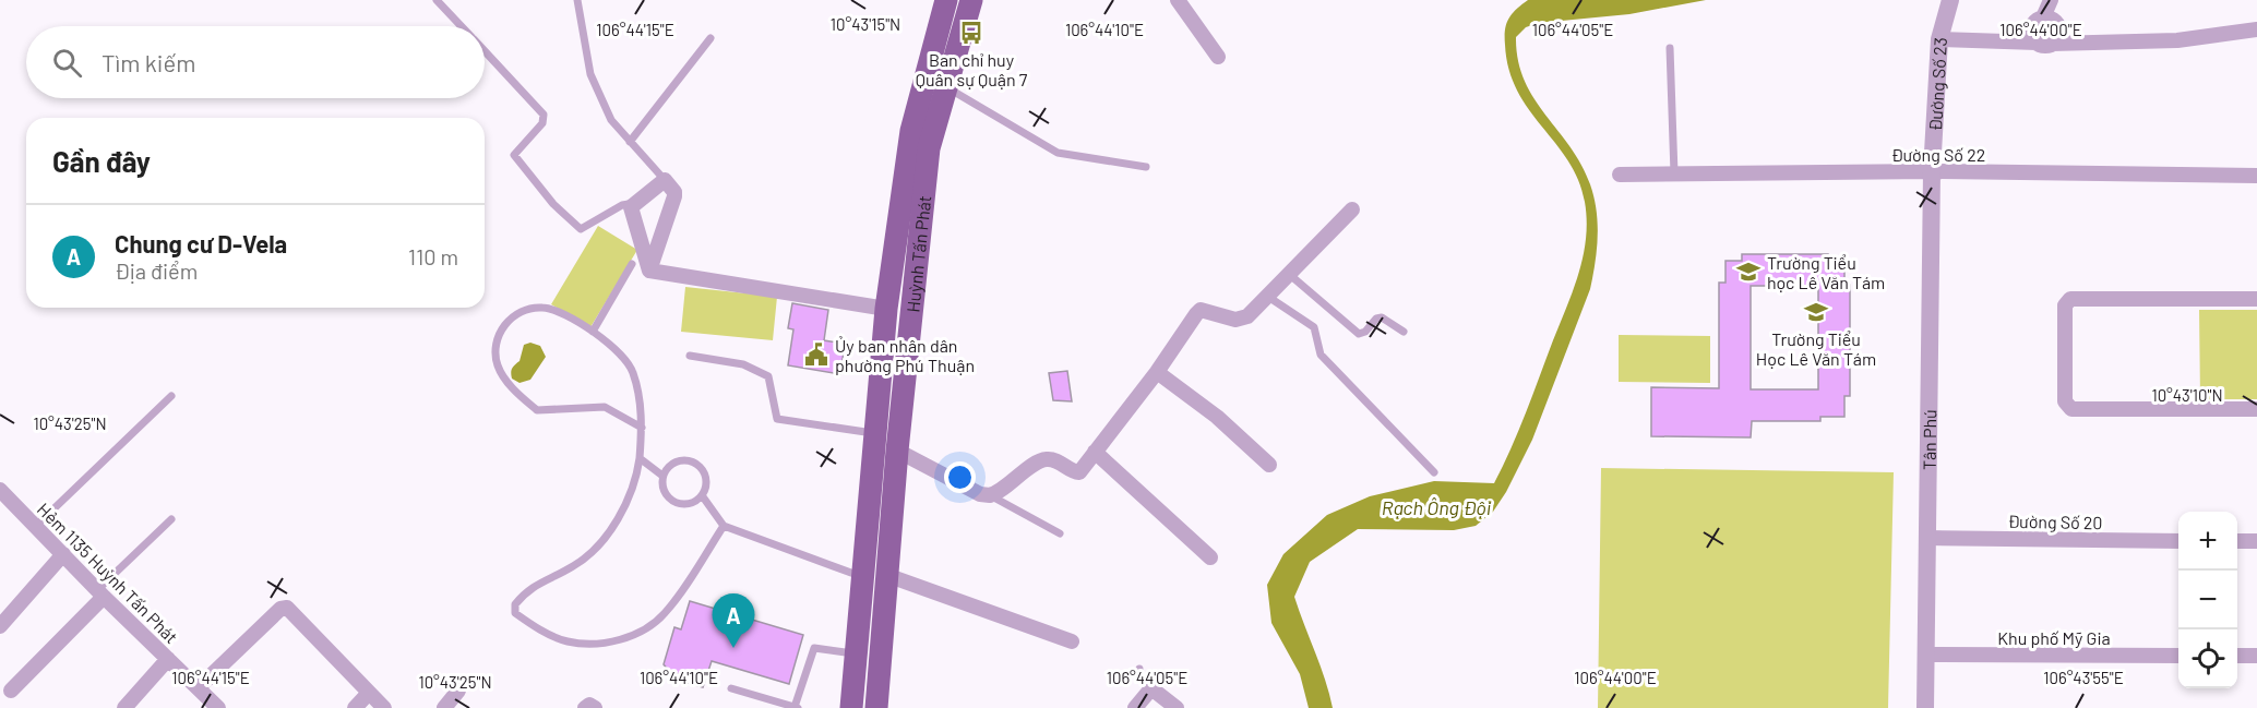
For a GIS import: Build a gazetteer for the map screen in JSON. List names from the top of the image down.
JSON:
{
  "streets": {
    "main road": ["Huỳnh Tấn Phát"],
    "street": [
      "Đường Số 23",
      "Đường Số 22",
      "Tân Phú",
      "Đường Số 20",
      "Hẻm 1135 Huỳnh Tấn Phát",
      "Khu phố Mỹ Gia"
    ]
  },
  "crossings": [
    ["Đường Số 23", "Đường Số 22"],
    ["Đường Số 23", "Tân Phú"],
    ["Đường Số 22", "Tân Phú"],
    ["Tân Phú", "Đường Số 20"],
    ["Tân Phú", "Khu phố Mỹ Gia"]
  ],
  "water": ["Rạch Ông Đội"],
  "places": {
    "bus stop": ["Ban chỉ huy Quân sự Quận 7"],
    "school or university": ["Trường Tiểu học Lê Văn Tám", "Trường Tiểu Học Lê Văn Tám"],
    "public building": ["Ủy ban nhân dân phường Phú Thuận"]
  },
  "page": {
    "search": "Tìm kiếm",
    "heading": "Gần đây",
    "list": [
      {
        "mark": "A",
        "name": "Chung cư D-Vela",
        "note": "Địa điểm",
        "value": "110 m"
      }
    ],
    "map_buttons": ["+", "−"],
    "pins": "A"
  },
  "coordinates": [
    "10°43'15\"N",
    "106°44'15\"E",
    "106°44'10\"E",
    "106°44'05\"E",
    "106°44'00\"E",
    "10°43'10\"N",
    "10°43'25\"N",
    "106°43'55\"E"
  ]
}
